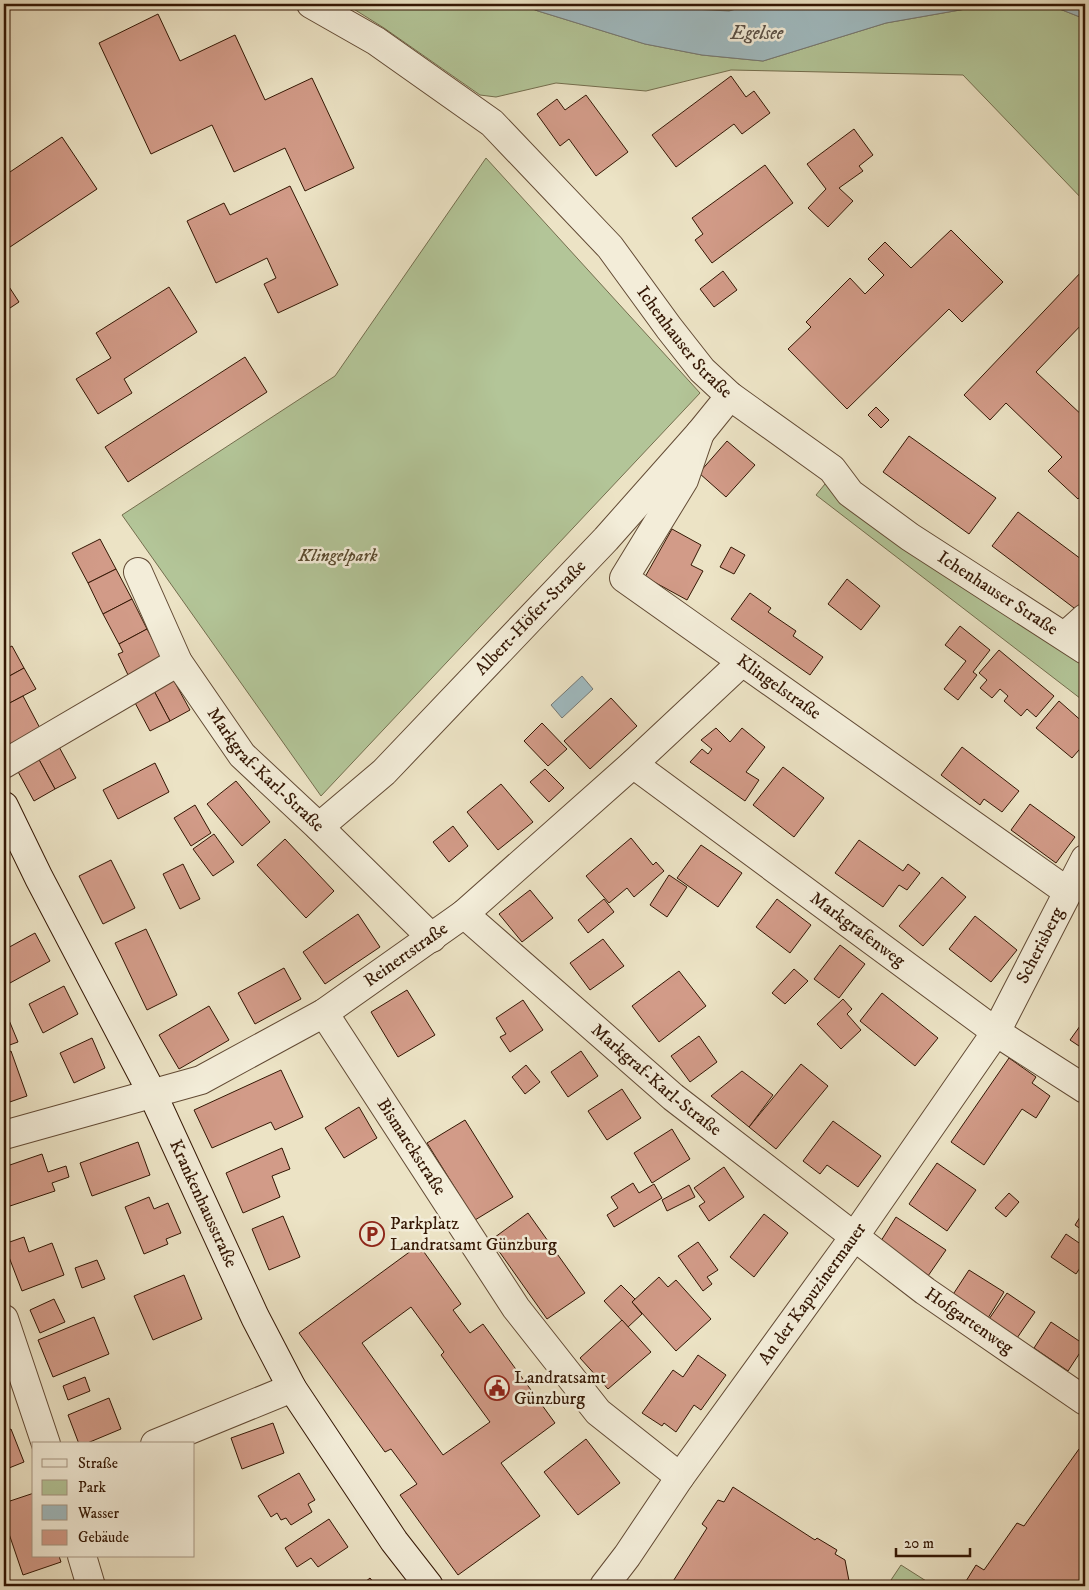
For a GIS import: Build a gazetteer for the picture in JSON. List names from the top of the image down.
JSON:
{
  "streets": {
    "street": [
      "Ichenhauser Straße",
      "Albert-Höfer-Straße",
      "Klingelstraße",
      "Markgraf-Karl-Straße",
      "Markgrafenweg",
      "Scherisberg",
      "Reinertstraße",
      "Bismarckstraße",
      "Krankenhausstraße",
      "An der Kapuzinermauer",
      "Hofgartenweg"
    ]
  },
  "crossings": [
    ["Ichenhauser Straße", "Albert-Höfer-Straße"],
    ["Albert-Höfer-Straße", "Klingelstraße"],
    ["Albert-Höfer-Straße", "Markgraf-Karl-Straße"],
    ["Klingelstraße", "Scherisberg"],
    ["Klingelstraße", "Reinertstraße"],
    ["Markgraf-Karl-Straße", "Reinertstraße"],
    ["Markgraf-Karl-Straße", "An der Kapuzinermauer"],
    ["Markgraf-Karl-Straße", "Hofgartenweg"],
    ["Markgrafenweg", "Scherisberg"],
    ["Markgrafenweg", "Reinertstraße"],
    ["Markgrafenweg", "An der Kapuzinermauer"],
    ["Scherisberg", "An der Kapuzinermauer"],
    ["Reinertstraße", "Bismarckstraße"],
    ["Reinertstraße", "Krankenhausstraße"],
    ["Bismarckstraße", "An der Kapuzinermauer"],
    ["An der Kapuzinermauer", "Hofgartenweg"]
  ],
  "water": ["Egelsee"],
  "parks": ["Klingelpark"],
  "places": {
    "parking": ["Parkplatz Landratsamt Günzburg"],
    "public building": ["Landratsamt Günzburg"]
  },
  "legend": [
    "Straße",
    "Park",
    "Wasser",
    "Gebäude"
  ],
  "scale_bar": "20 m"
}
